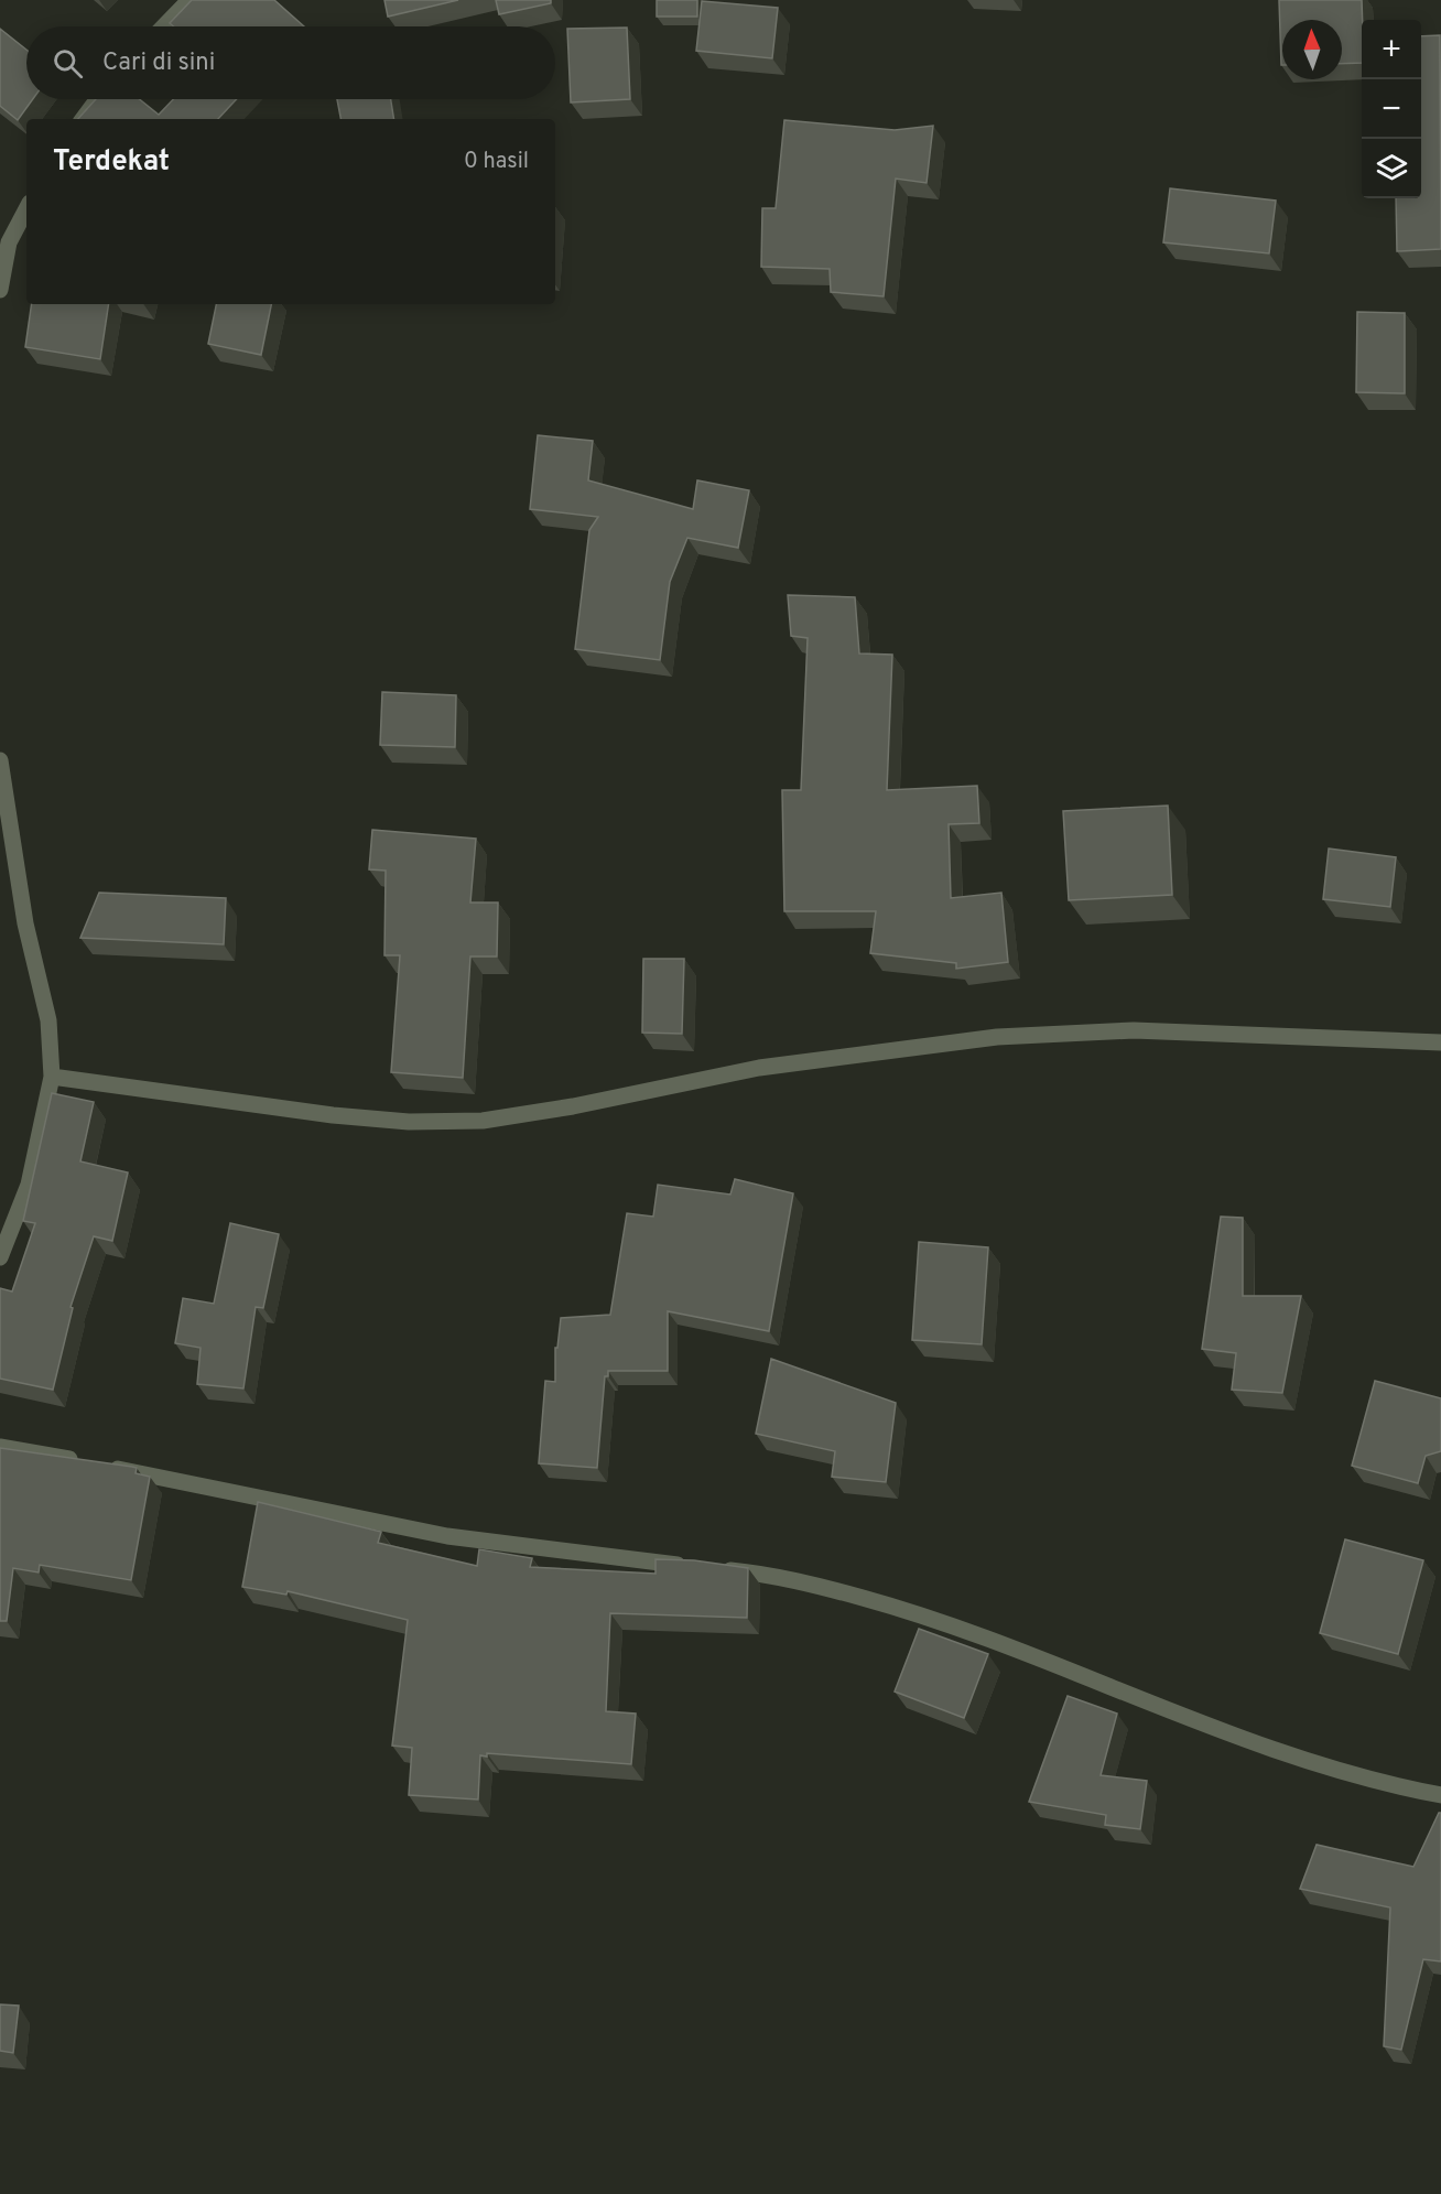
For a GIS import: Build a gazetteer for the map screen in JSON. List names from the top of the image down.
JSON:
{
  "north": "top",
  "page": {
    "map_buttons": ["+", "−"],
    "search": "Cari di sini",
    "heading": ["Terdekat", "0 hasil"]
  }
}
